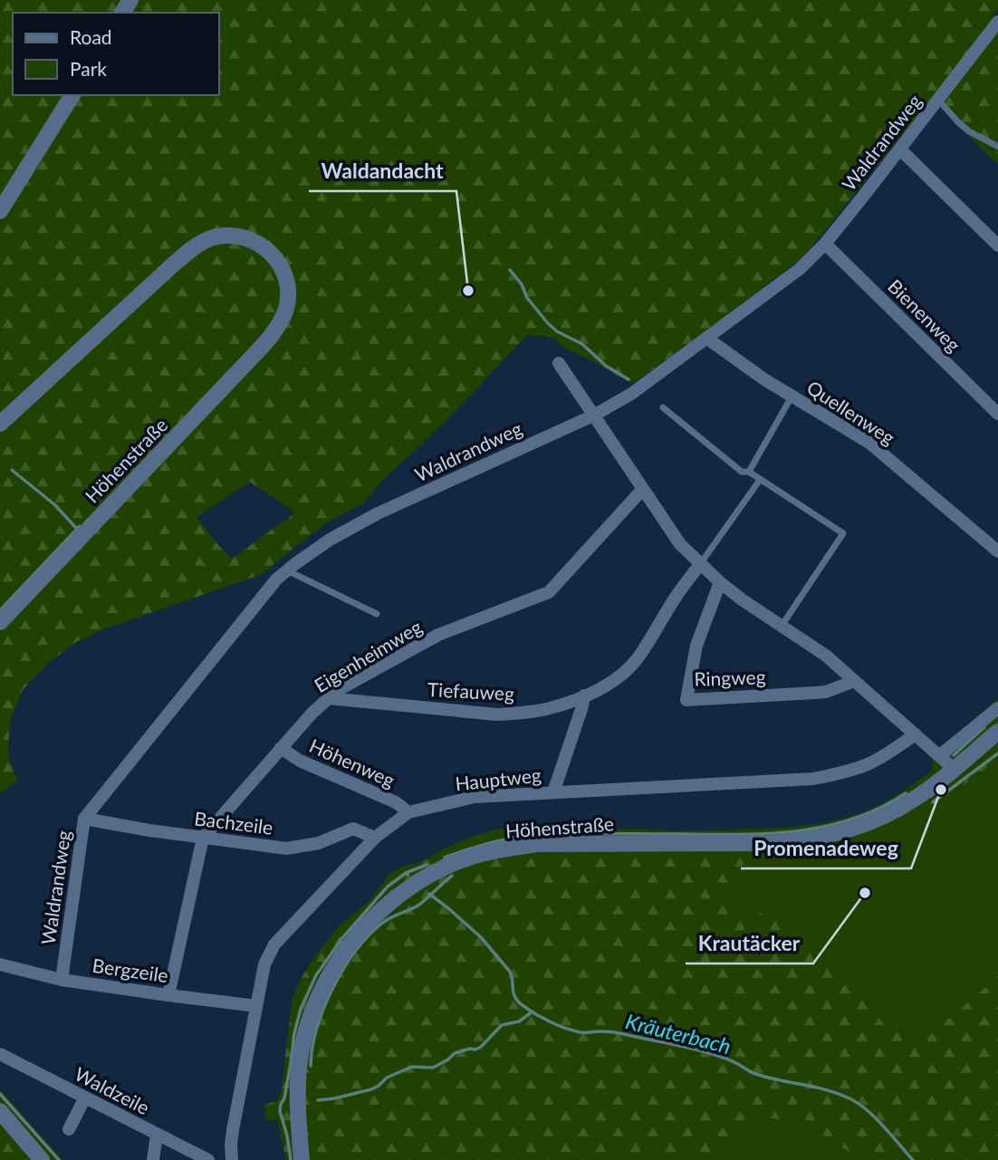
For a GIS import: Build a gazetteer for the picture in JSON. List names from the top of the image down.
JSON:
{
  "streets": {
    "street": [
      "Waldrandweg",
      "Bienenweg",
      "Quellenweg",
      "Höhenstraße",
      "Eigenheimweg",
      "Ringweg",
      "Tiefauweg",
      "Höhenweg",
      "Hauptweg",
      "Bachzeile",
      "Bergzeile",
      "Waldzeile"
    ]
  },
  "crossings": [
    ["Waldrandweg", "Bienenweg"],
    ["Waldrandweg", "Quellenweg"],
    ["Waldrandweg", "Bachzeile"],
    ["Waldrandweg", "Bergzeile"],
    ["Eigenheimweg", "Tiefauweg"],
    ["Eigenheimweg", "Höhenweg"],
    ["Eigenheimweg", "Bachzeile"],
    ["Eigenheimweg", "Bergzeile"],
    ["Höhenweg", "Hauptweg"],
    ["Hauptweg", "Bachzeile"],
    ["Hauptweg", "Bergzeile"]
  ],
  "water": ["Kräuterbach"],
  "places": ["Waldandacht", "Promenadeweg", "Krautäcker"],
  "legend": ["Road", "Park"]
}
